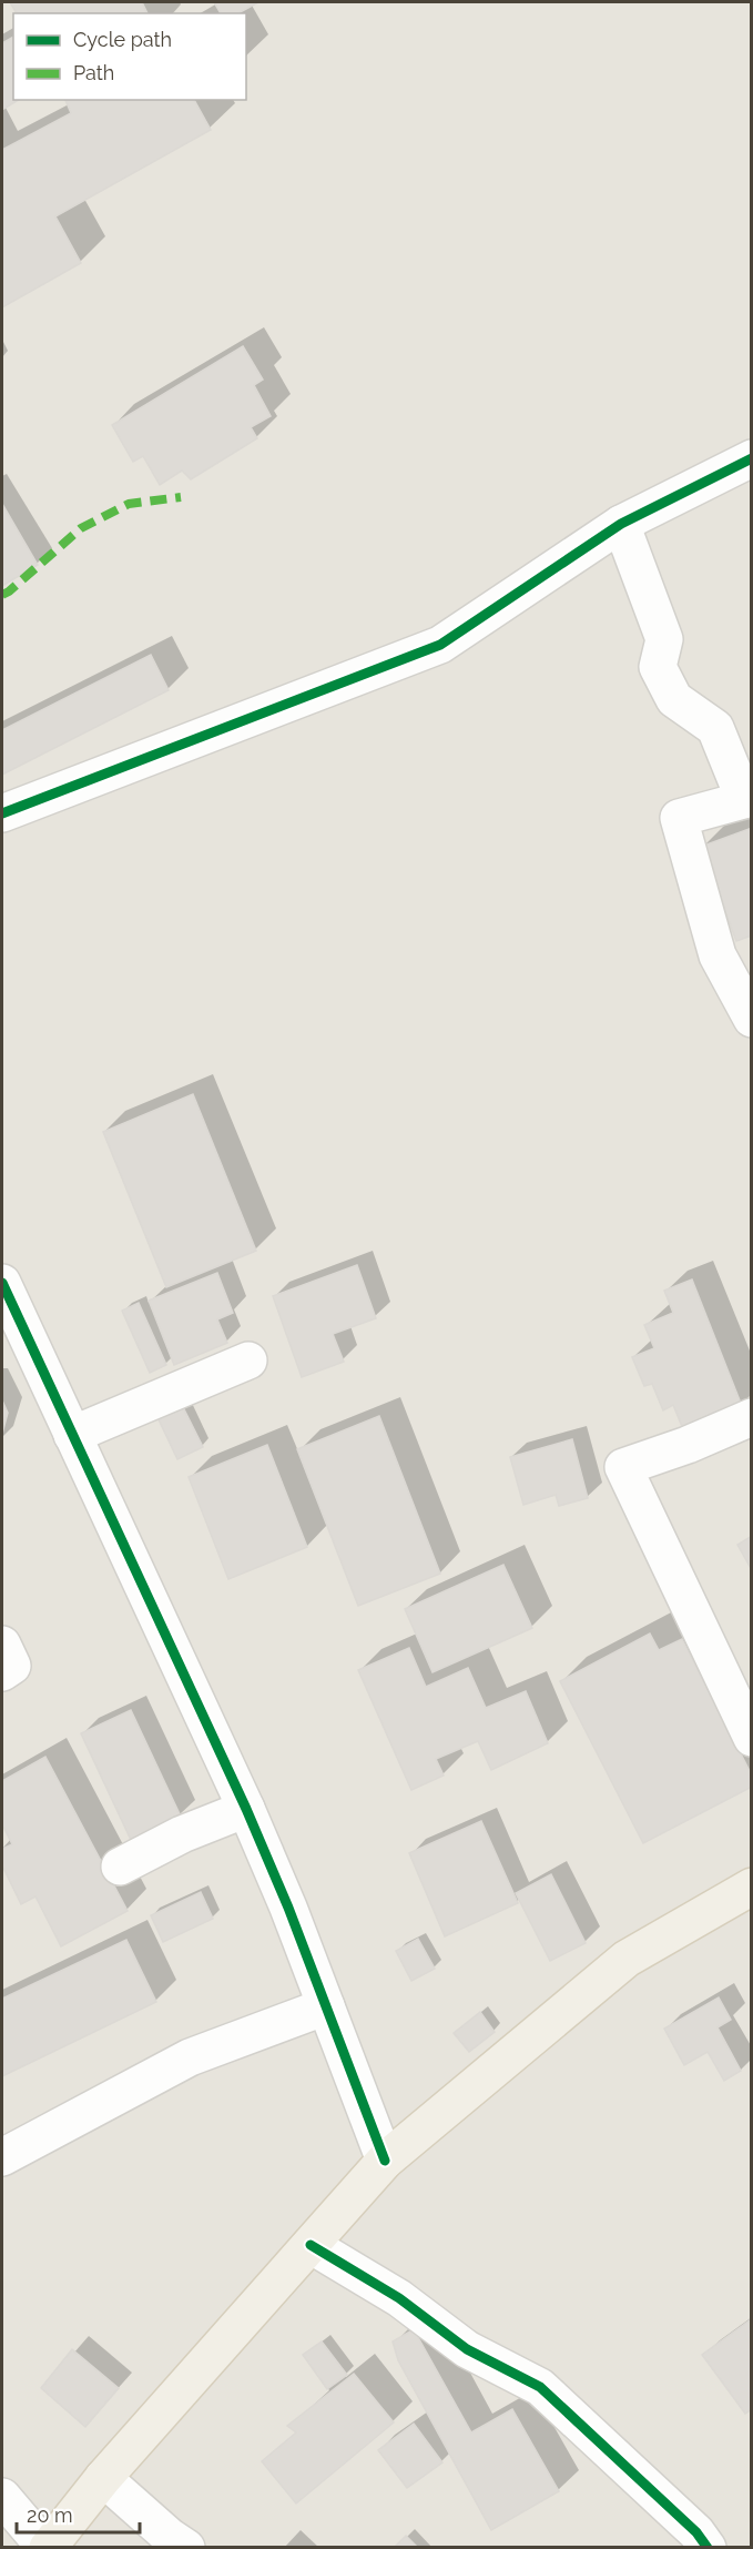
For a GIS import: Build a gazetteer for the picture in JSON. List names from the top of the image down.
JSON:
{
  "legend": ["Cycle path", "Path"],
  "scale_bar": "20 m"
}
